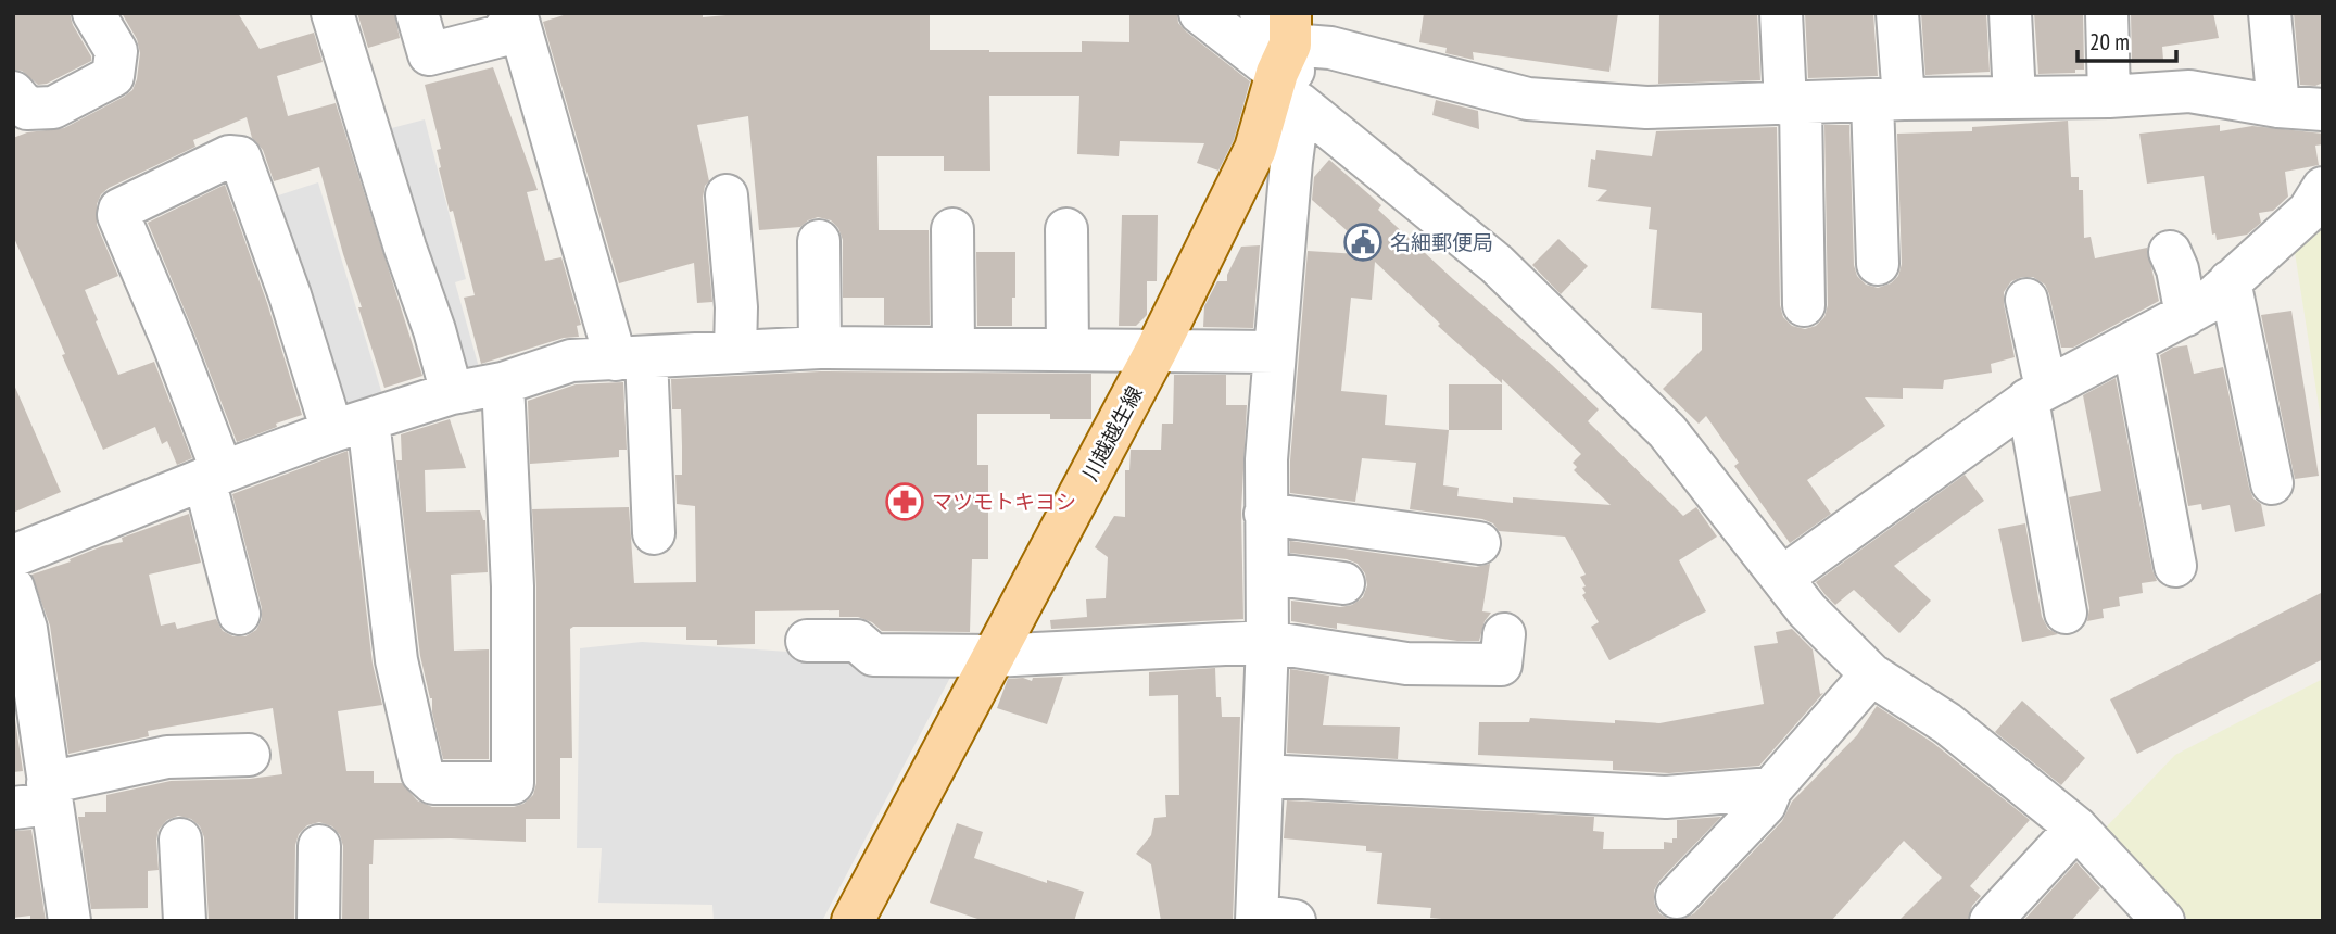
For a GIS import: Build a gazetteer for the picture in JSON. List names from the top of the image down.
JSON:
{
  "streets": {
    "main road": ["川越越生線"]
  },
  "places": {
    "public building": ["名細郵便局"],
    "pharmacy": ["マツモトキヨシ"]
  },
  "scale_bar": "20 m"
}
